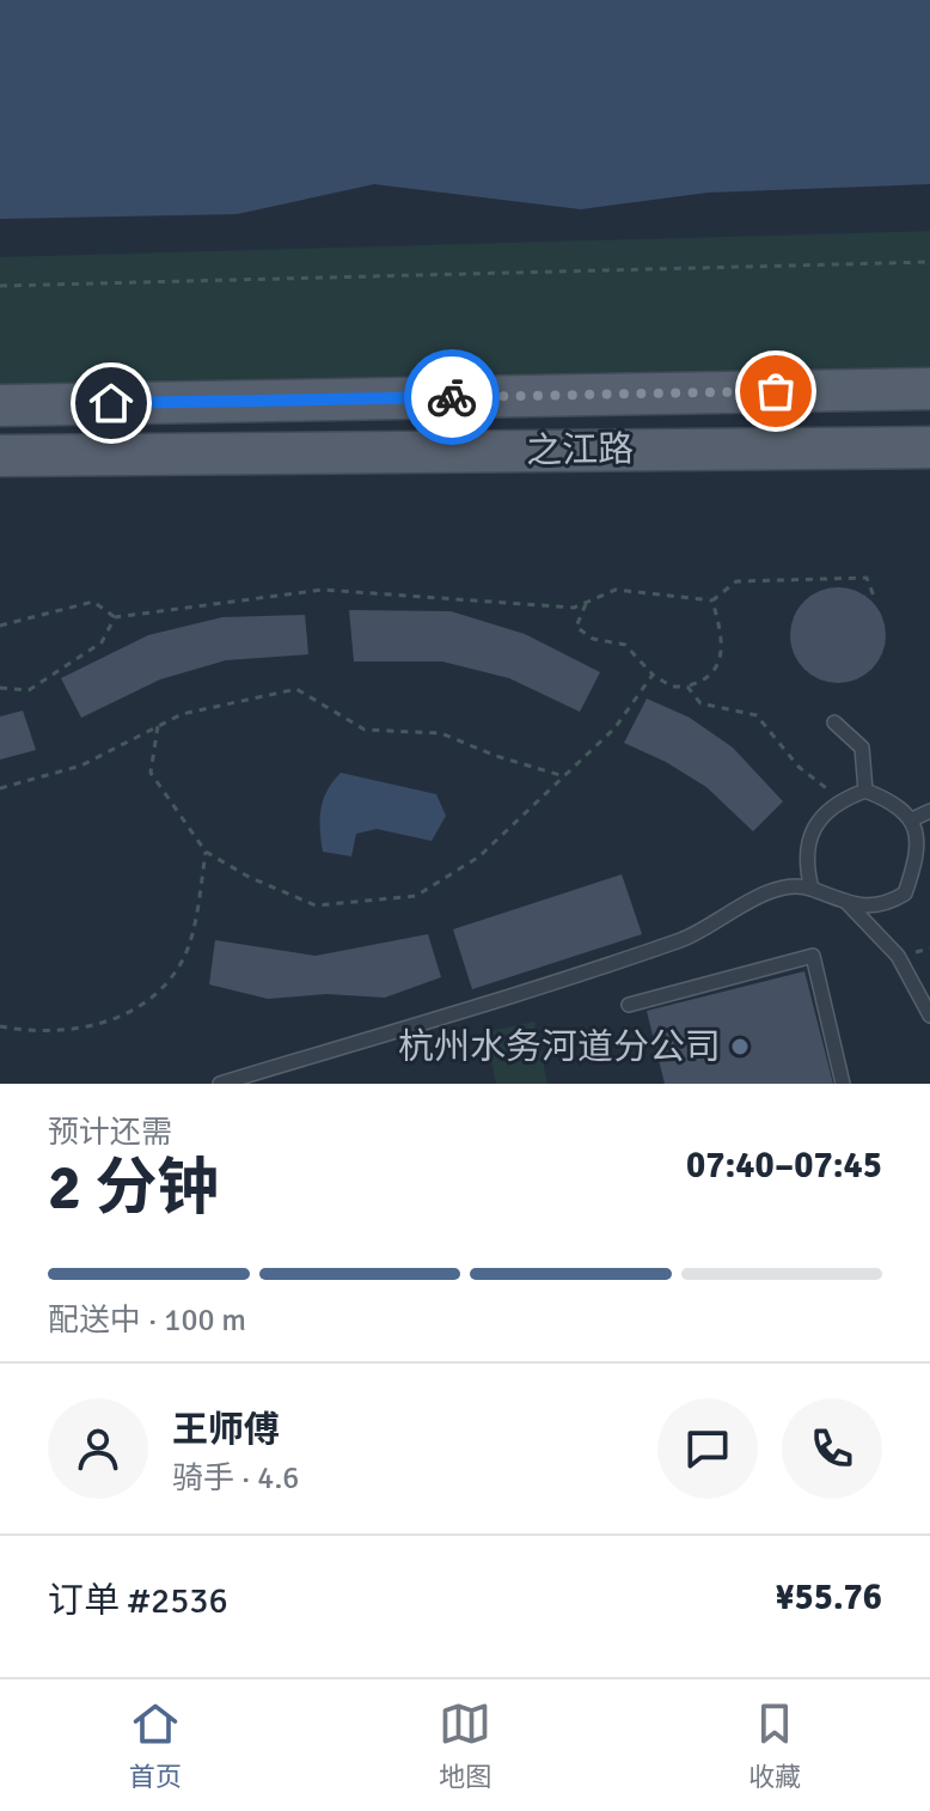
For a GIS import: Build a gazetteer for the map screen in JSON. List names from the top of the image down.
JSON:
{
  "streets": {
    "main road": ["之江路"]
  },
  "places": ["杭州水务河道分公司"],
  "page": {
    "heading": ["2 分钟", "预计还需", "07:40–07:45"],
    "panel": [
      "王师傅",
      "骑手 · 4.6",
      "订单 #2536",
      "¥55.76"
    ],
    "bar": "配送中 · 100 m",
    "tabs": ["首页", "地图", "收藏"]
  }
}
